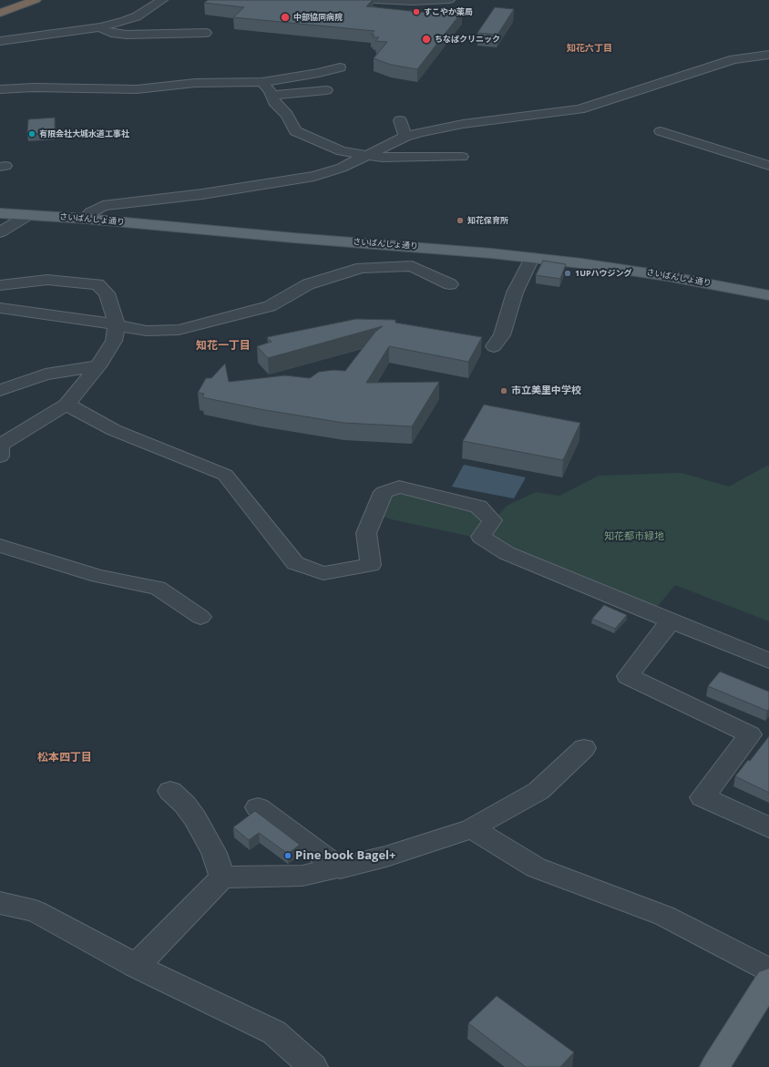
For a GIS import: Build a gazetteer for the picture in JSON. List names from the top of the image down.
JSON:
{
  "streets": {
    "main road": ["さいばんしょ通り"]
  },
  "districts": ["知花六丁目", "知花一丁目", "松本四丁目"],
  "parks": ["知花都市緑地"],
  "places": [
    "すこやか薬局",
    "中部協同病院",
    "ちなばクリニック",
    "有限会社大城水道工事社",
    "知花保育所",
    "1UPハウジング",
    "市立美里中学校",
    "Pine book Bagel+"
  ]
}
